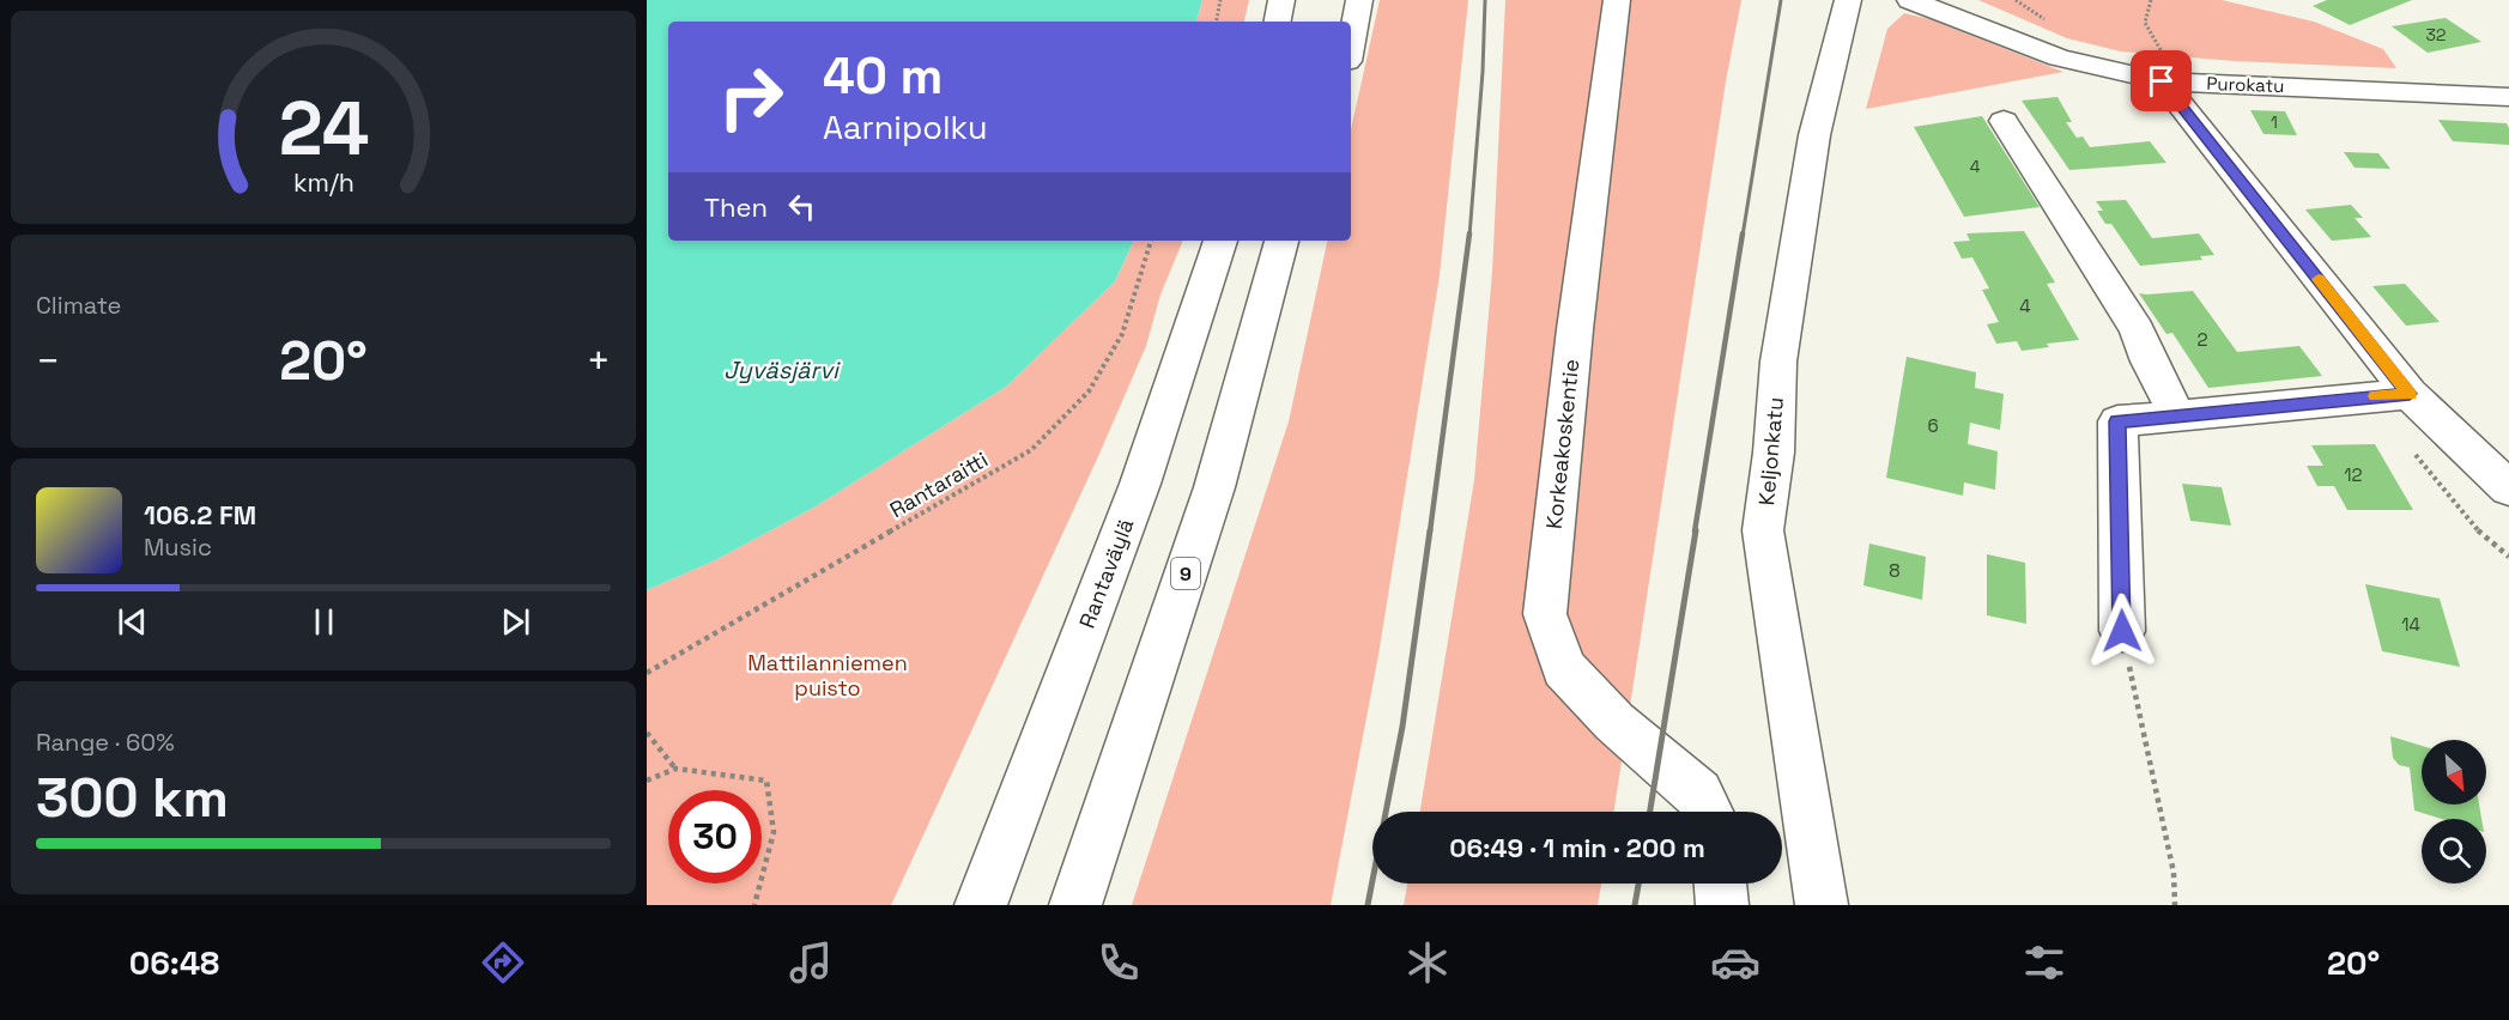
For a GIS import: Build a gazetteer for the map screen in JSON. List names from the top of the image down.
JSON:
{
  "streets": {
    "main road": [
      "Purokatu",
      "Korkeakoskentie",
      "Keljonkatu",
      "Rantaväylä",
      "9"
    ],
    "path": ["Rantaraitti"]
  },
  "water": ["Jyväsjärvi"],
  "parks": ["Mattilanniemen puisto"],
  "house_numbers": [
    "32",
    "1",
    "4",
    "4",
    "2",
    "6",
    "12",
    "8",
    "14"
  ],
  "north": "bottom right",
  "page": {
    "turn": ["40 m", "Aarnipolku"],
    "then": "Then",
    "tile": [
      "Climate",
      ["Range · 60%", "300 km"]
    ],
    "heat": ["−", "20°", "+"],
    "song": ["106.2 FM", "Music"],
    "limit": "30",
    "trip": "06:49 · 1 min · 200 m",
    "tabs": ["06:48", "20°"],
    "gauge": ["24", "km/h"]
  }
}
